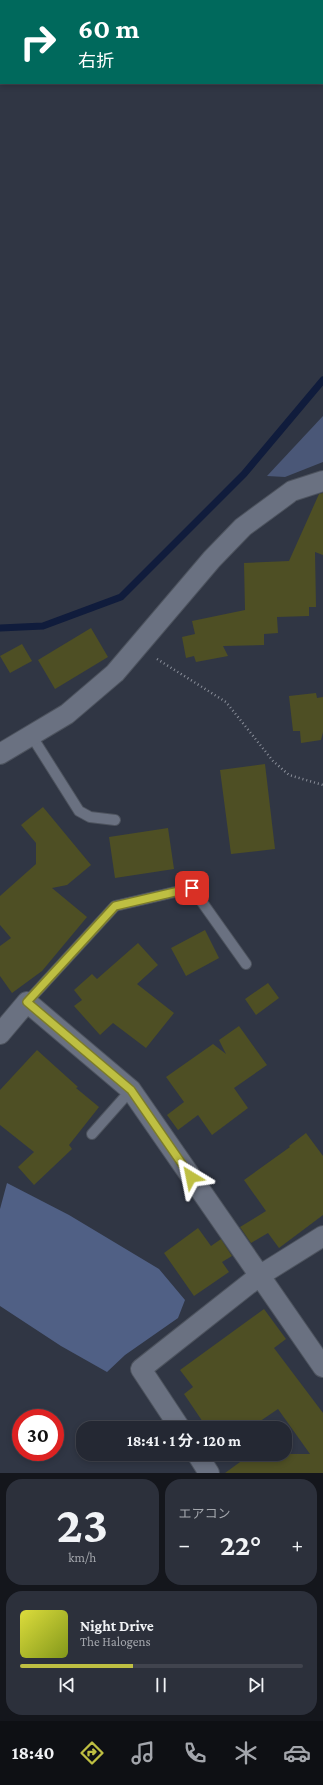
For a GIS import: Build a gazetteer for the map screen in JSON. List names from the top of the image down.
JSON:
{
  "page": {
    "turn": ["60 m", "右折"],
    "limit": "30",
    "trip": "18:41 · 1 分 · 120 m",
    "tile": [
      ["23", "km/h"],
      "エアコン"
    ],
    "heat": ["−", "22°", "+"],
    "song": ["Night Drive", "The Halogens"],
    "tabs": "18:40"
  }
}
